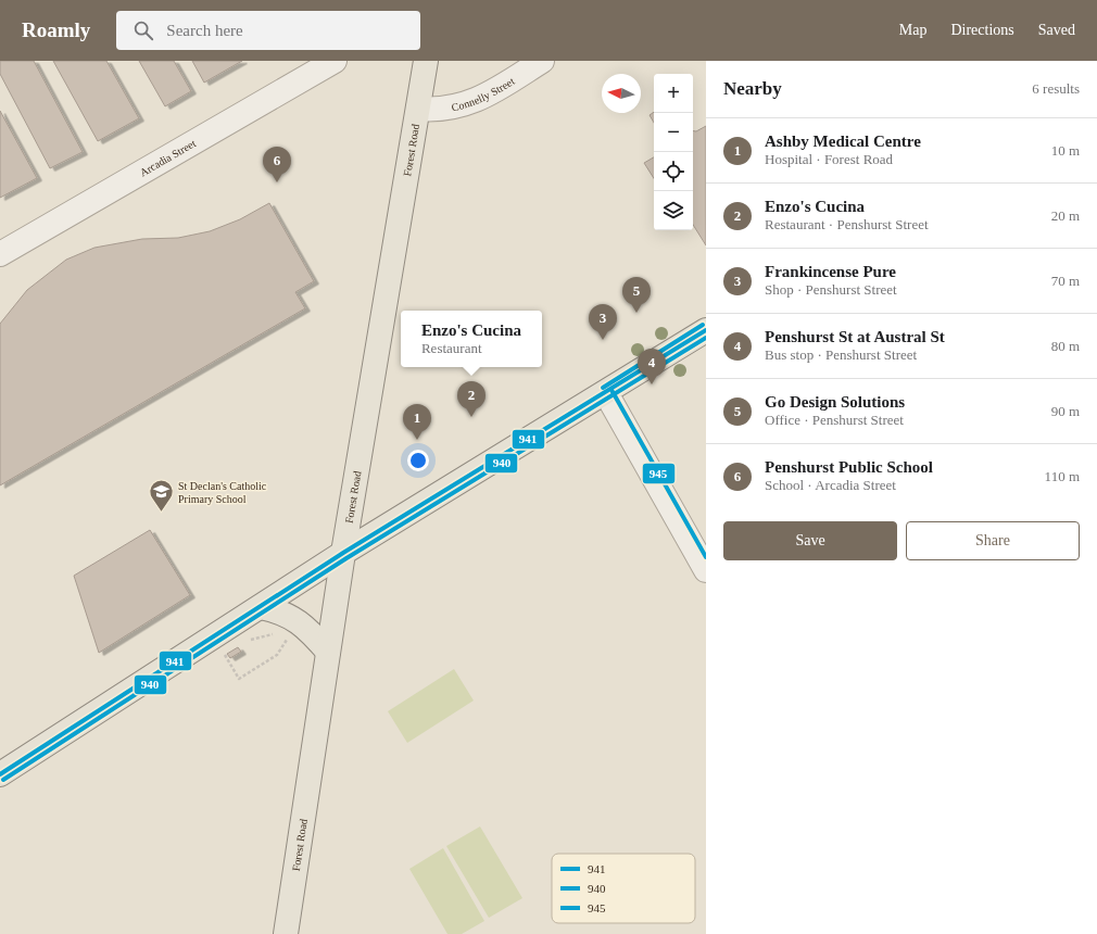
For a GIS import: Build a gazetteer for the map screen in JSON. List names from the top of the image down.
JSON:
{
  "streets": {
    "main road": ["Forest Road"],
    "street": ["Connelly Street", "Arcadia Street"]
  },
  "crossings": [
    ["Connelly Street", "Forest Road"]
  ],
  "places": {
    "school or university": ["St Declan's Catholic Primary School"]
  },
  "lines": ["transit line 945", "transit line 941", "transit line 940"],
  "legend": ["941", "940", "945"],
  "north": "left",
  "page": {
    "header": "Roamly",
    "search": "Search here",
    "nav": ["Map", "Directions", "Saved"],
    "heading": ["Nearby", "6 results"],
    "map_buttons": ["+", "−"],
    "list": [
      {
        "mark": "1",
        "name": "Ashby Medical Centre",
        "note": "Hospital · Forest Road",
        "value": "10 m"
      },
      {
        "mark": "2",
        "name": "Enzo's Cucina",
        "note": "Restaurant · Penshurst Street",
        "value": "20 m"
      },
      {
        "mark": "3",
        "name": "Frankincense Pure",
        "note": "Shop · Penshurst Street",
        "value": "70 m"
      },
      {
        "mark": "4",
        "name": "Penshurst St at Austral St",
        "note": "Bus stop · Penshurst Street",
        "value": "80 m"
      },
      {
        "mark": "5",
        "name": "Go Design Solutions",
        "note": "Office · Penshurst Street",
        "value": "90 m"
      },
      {
        "mark": "6",
        "name": "Penshurst Public School",
        "note": "School · Arcadia Street",
        "value": "110 m"
      }
    ],
    "pins": [
      "6",
      "5",
      "3",
      "4",
      "2",
      "1"
    ],
    "popup": ["Enzo's Cucina", "Restaurant"],
    "buttons": ["Save", "Share"]
  }
}
